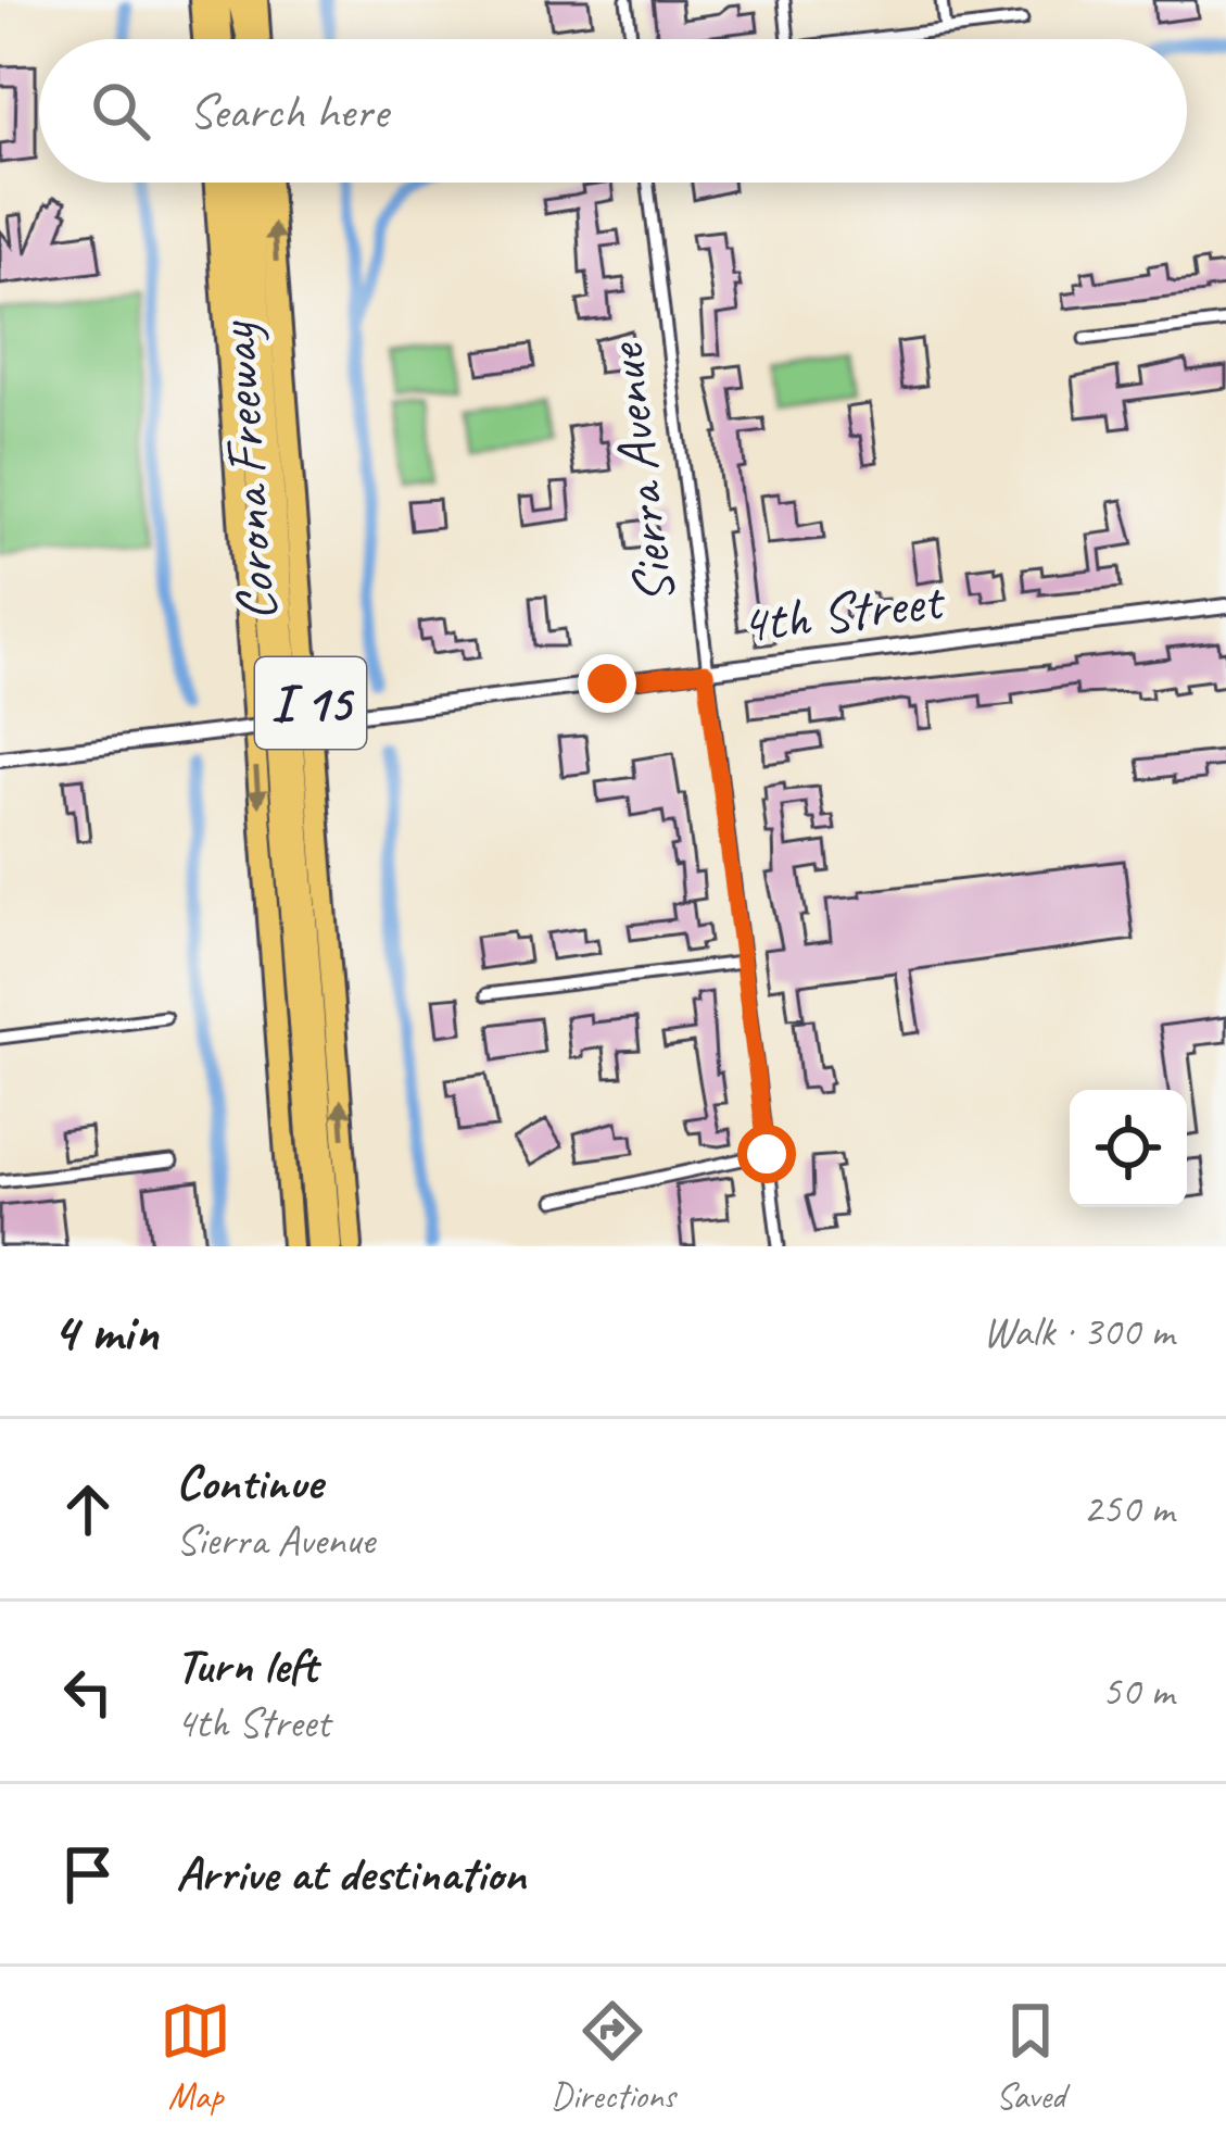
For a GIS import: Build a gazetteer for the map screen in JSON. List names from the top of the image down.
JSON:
{
  "streets": {
    "highway": ["Corona Freeway", "I 15"],
    "street": ["Sierra Avenue", "4th Street"]
  },
  "crossings": [
    ["Sierra Avenue", "4th Street"]
  ],
  "page": {
    "search": "Search here",
    "heading": ["4 min", "Walk · 300 m"],
    "list": [
      ["Continue", "Sierra Avenue", "250 m"],
      ["Turn left", "4th Street", "50 m"],
      "Arrive at destination"
    ],
    "nav": ["Map", "Directions", "Saved"]
  }
}
